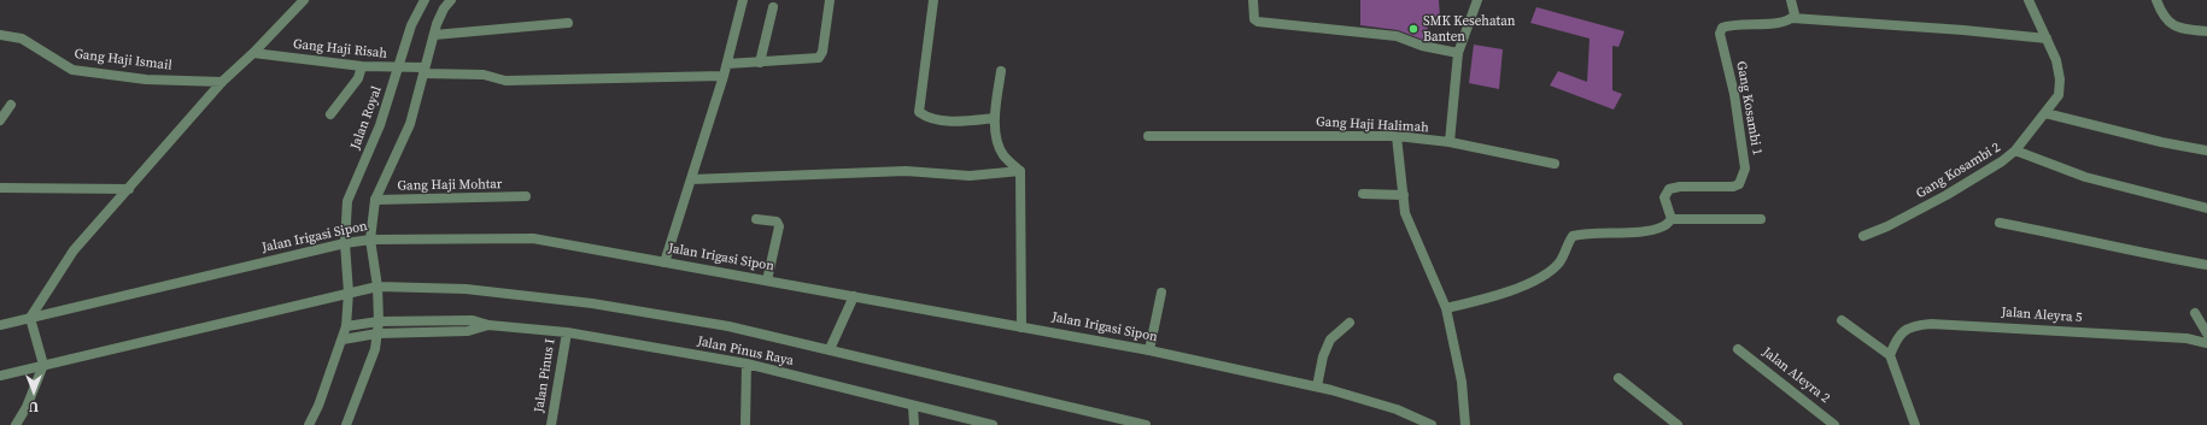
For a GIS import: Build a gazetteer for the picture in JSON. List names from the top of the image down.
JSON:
{
  "streets": {
    "street": [
      "Gang Haji Risah",
      "Gang Haji Ismail",
      "Gang Kosambi 1",
      "Jalan Royal",
      "Gang Haji Halimah",
      "Gang Kosambi 2",
      "Gang Haji Mohtar",
      "Jalan Irigasi Sipon",
      "Jalan Aleyra 5",
      "Jalan Pinus Raya",
      "Jalan Pinus I",
      "Jalan Aleyra 2"
    ]
  },
  "crossings": [
    ["Gang Haji Risah", "Jalan Royal"],
    ["Jalan Royal", "Jalan Irigasi Sipon"],
    ["Jalan Royal", "Jalan Pinus Raya"],
    ["Jalan Pinus Raya", "Jalan Pinus I"]
  ],
  "places": ["SMK Kesehatan Banten"],
  "north": "bottom"
}
